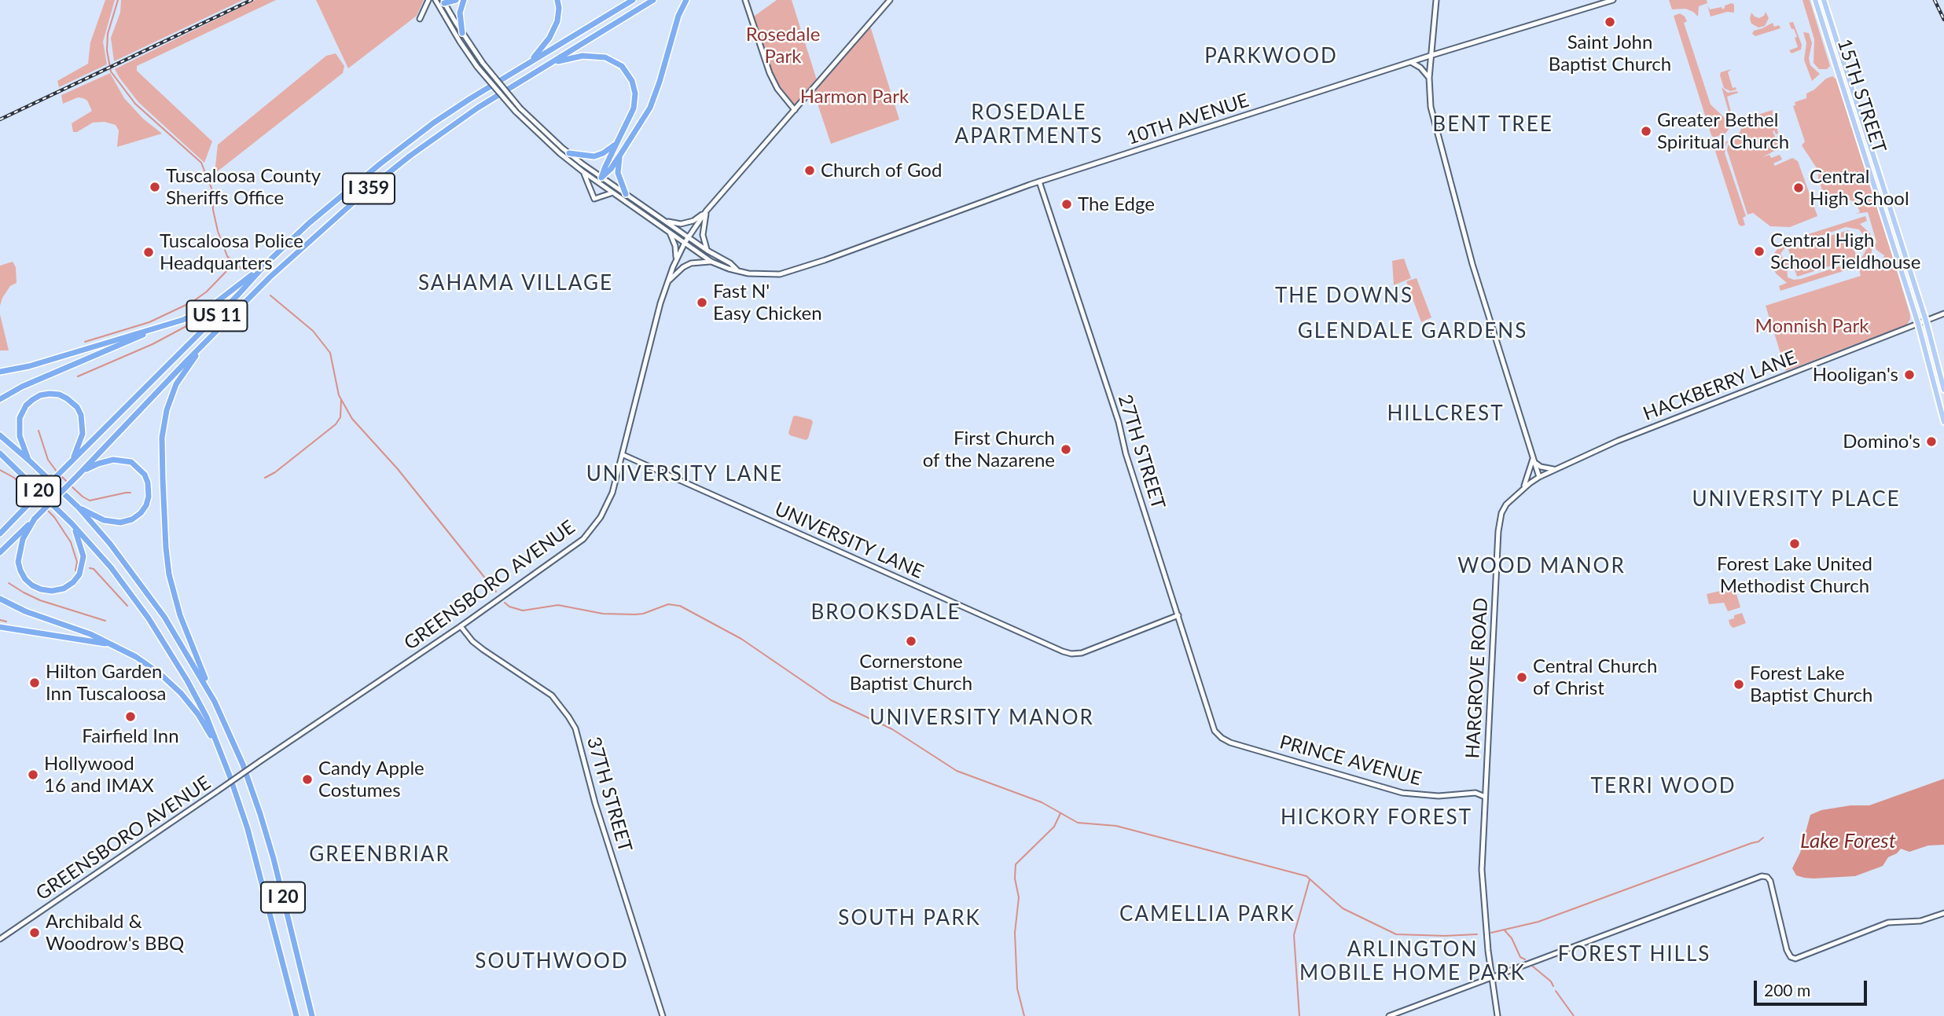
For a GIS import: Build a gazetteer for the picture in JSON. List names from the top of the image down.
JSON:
{
  "streets": {
    "highway": ["I 359", "US 11", "I 20"],
    "main road": [
      "15TH STREET",
      "10TH AVENUE",
      "HACKBERRY LANE",
      "27TH STREET",
      "UNIVERSITY LANE",
      "GREENSBORO AVENUE",
      "HARGROVE ROAD",
      "PRINCE AVENUE",
      "37TH STREET"
    ]
  },
  "crossings": [
    ["15TH STREET", "HACKBERRY LANE"],
    ["10TH AVENUE", "27TH STREET"],
    ["I 359", "US 11"],
    ["HACKBERRY LANE", "HARGROVE ROAD"],
    ["27TH STREET", "UNIVERSITY LANE"],
    ["27TH STREET", "PRINCE AVENUE"],
    ["UNIVERSITY LANE", "GREENSBORO AVENUE"],
    ["GREENSBORO AVENUE", "37TH STREET"],
    ["HARGROVE ROAD", "PRINCE AVENUE"]
  ],
  "districts": [
    "PARKWOOD",
    "ROSEDALE APARTMENTS",
    "BENT TREE",
    "SAHAMA VILLAGE",
    "THE DOWNS",
    "GLENDALE GARDENS",
    "HILLCREST",
    "UNIVERSITY LANE",
    "UNIVERSITY PLACE",
    "WOOD MANOR",
    "BROOKSDALE",
    "UNIVERSITY MANOR",
    "TERRI WOOD",
    "HICKORY FOREST",
    "GREENBRIAR",
    "CAMELLIA PARK",
    "SOUTH PARK",
    "ARLINGTON MOBILE HOME PARK",
    "FOREST HILLS",
    "SOUTHWOOD"
  ],
  "water": ["Lake Forest"],
  "parks": ["Rosedale Park", "Harmon Park", "Monnish Park"],
  "places": [
    "Saint John Baptist Church",
    "Greater Bethel Spiritual Church",
    "Church of God",
    "Tuscaloosa County Sheriffs Office",
    "Central High School",
    "The Edge",
    "Central High School Fieldhouse",
    "Tuscaloosa Police Headquarters",
    "Fast N' Easy Chicken",
    "Hooligan's",
    "Domino's",
    "First Church of the Nazarene",
    "Forest Lake United Methodist Church",
    "Cornerstone Baptist Church",
    "Central Church of Christ",
    "Hilton Garden Inn Tuscaloosa",
    "Forest Lake Baptist Church",
    "Fairfield Inn",
    "Hollywood 16 and IMAX",
    "Candy Apple Costumes",
    "Archibald & Woodrow's BBQ"
  ],
  "scale_bar": "200 m"
}
